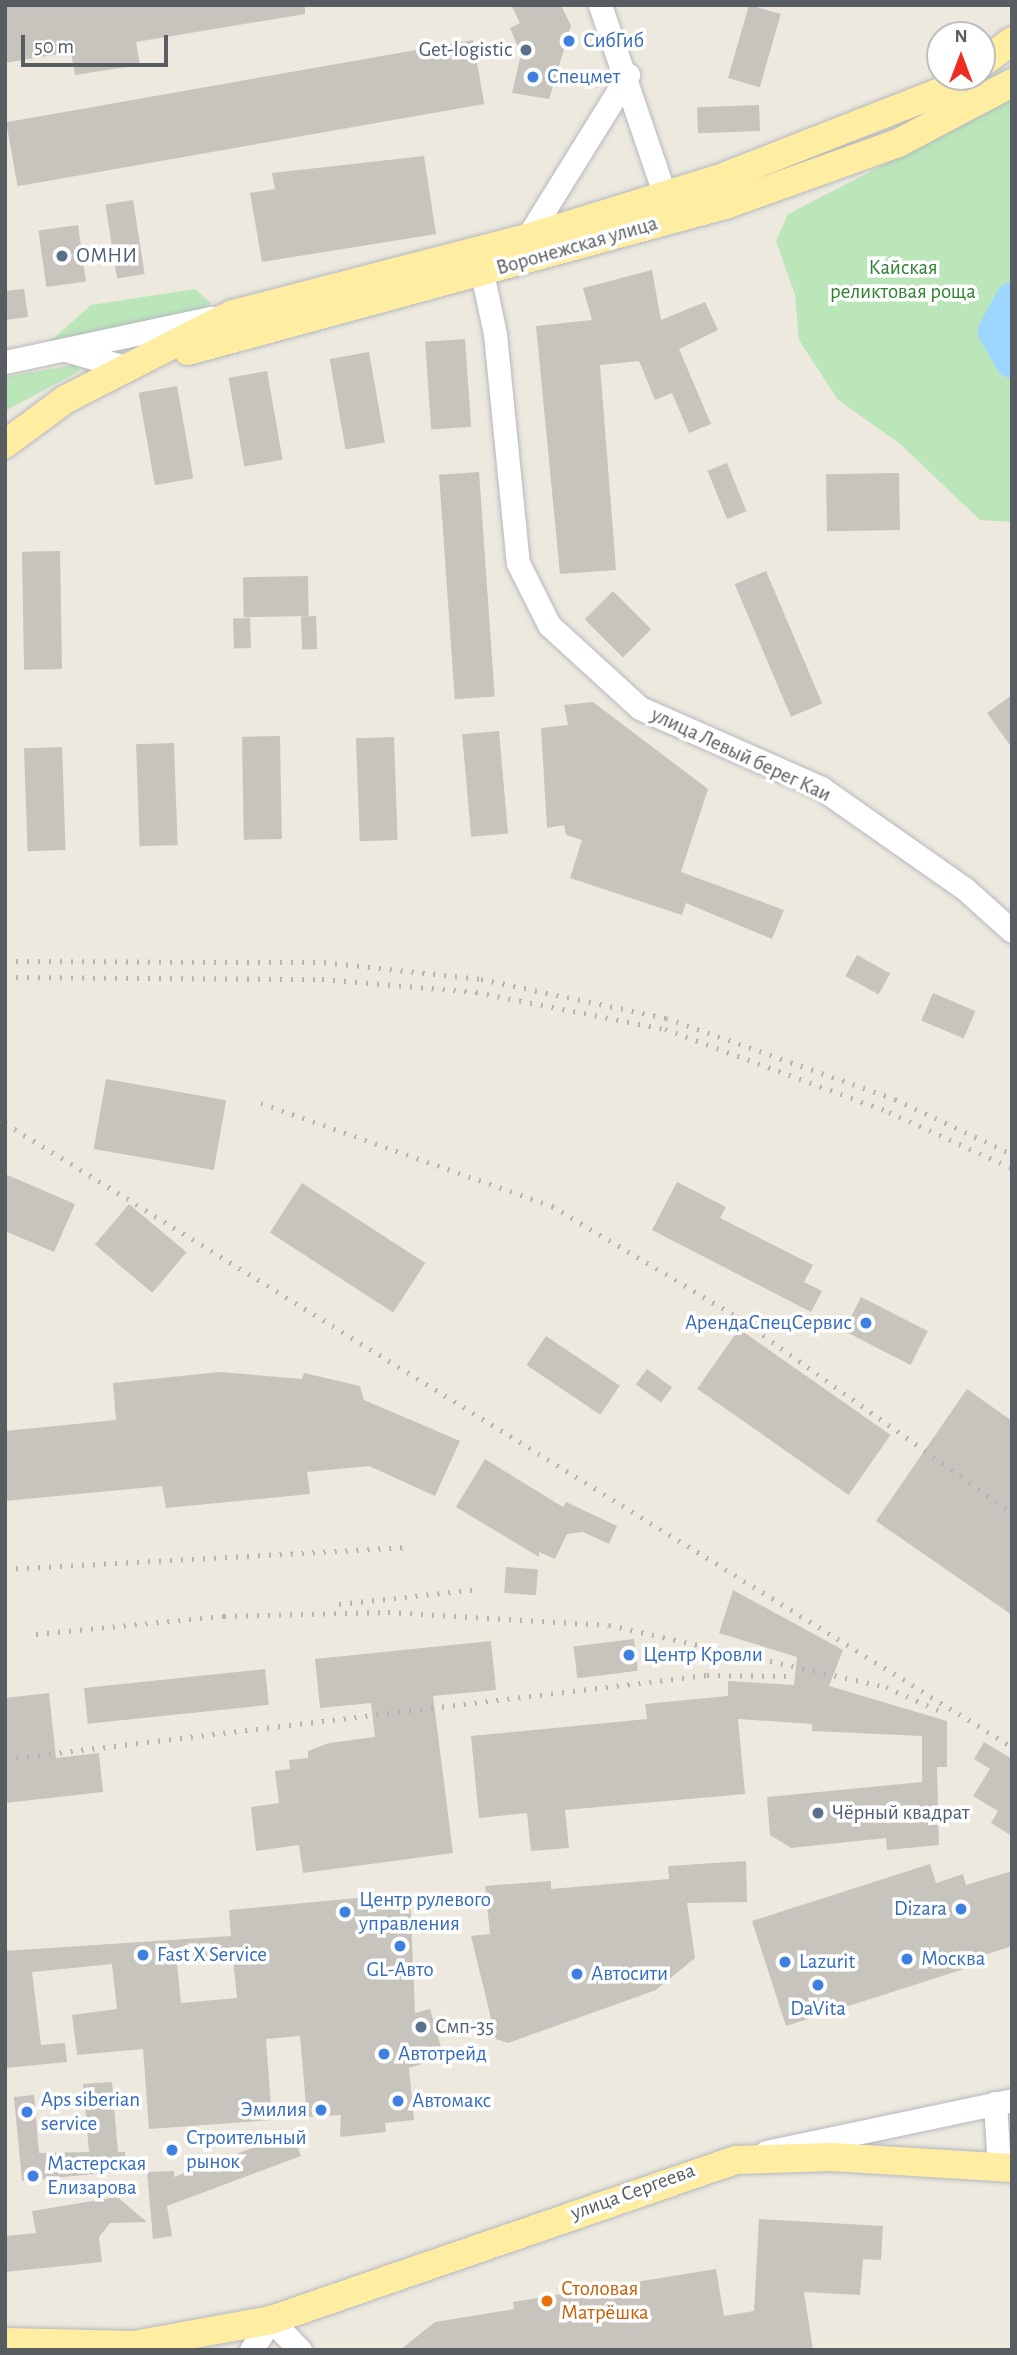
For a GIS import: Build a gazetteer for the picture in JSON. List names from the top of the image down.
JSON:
{
  "streets": {
    "main road": ["Воронежская улица", "улица Сергеева"],
    "street": ["улица Левый берег Каи"]
  },
  "crossings": [
    ["Воронежская улица", "улица Левый берег Каи"]
  ],
  "parks": ["Кайская реликтовая роща"],
  "places": [
    "СибГиб",
    "Get-logistic",
    "Спецмет",
    "ОМНИ",
    "АрендаСпецСервис",
    "Центр Кровли",
    "Чёрный квадрат",
    "Dizara",
    "Центр рулевого управления",
    "GL-Авто",
    "Fast X Service",
    "Москва",
    "Lazurit",
    "Автосити",
    "DaVita",
    "Смп-35",
    "Автотрейд",
    "Автомакс",
    "Эмилия",
    "Aps siberian service",
    "Строительный рынок",
    "Мастерская Елизарова",
    "Столовая Матрёшка"
  ],
  "scale_bar": "50 m",
  "north": "top"
}
